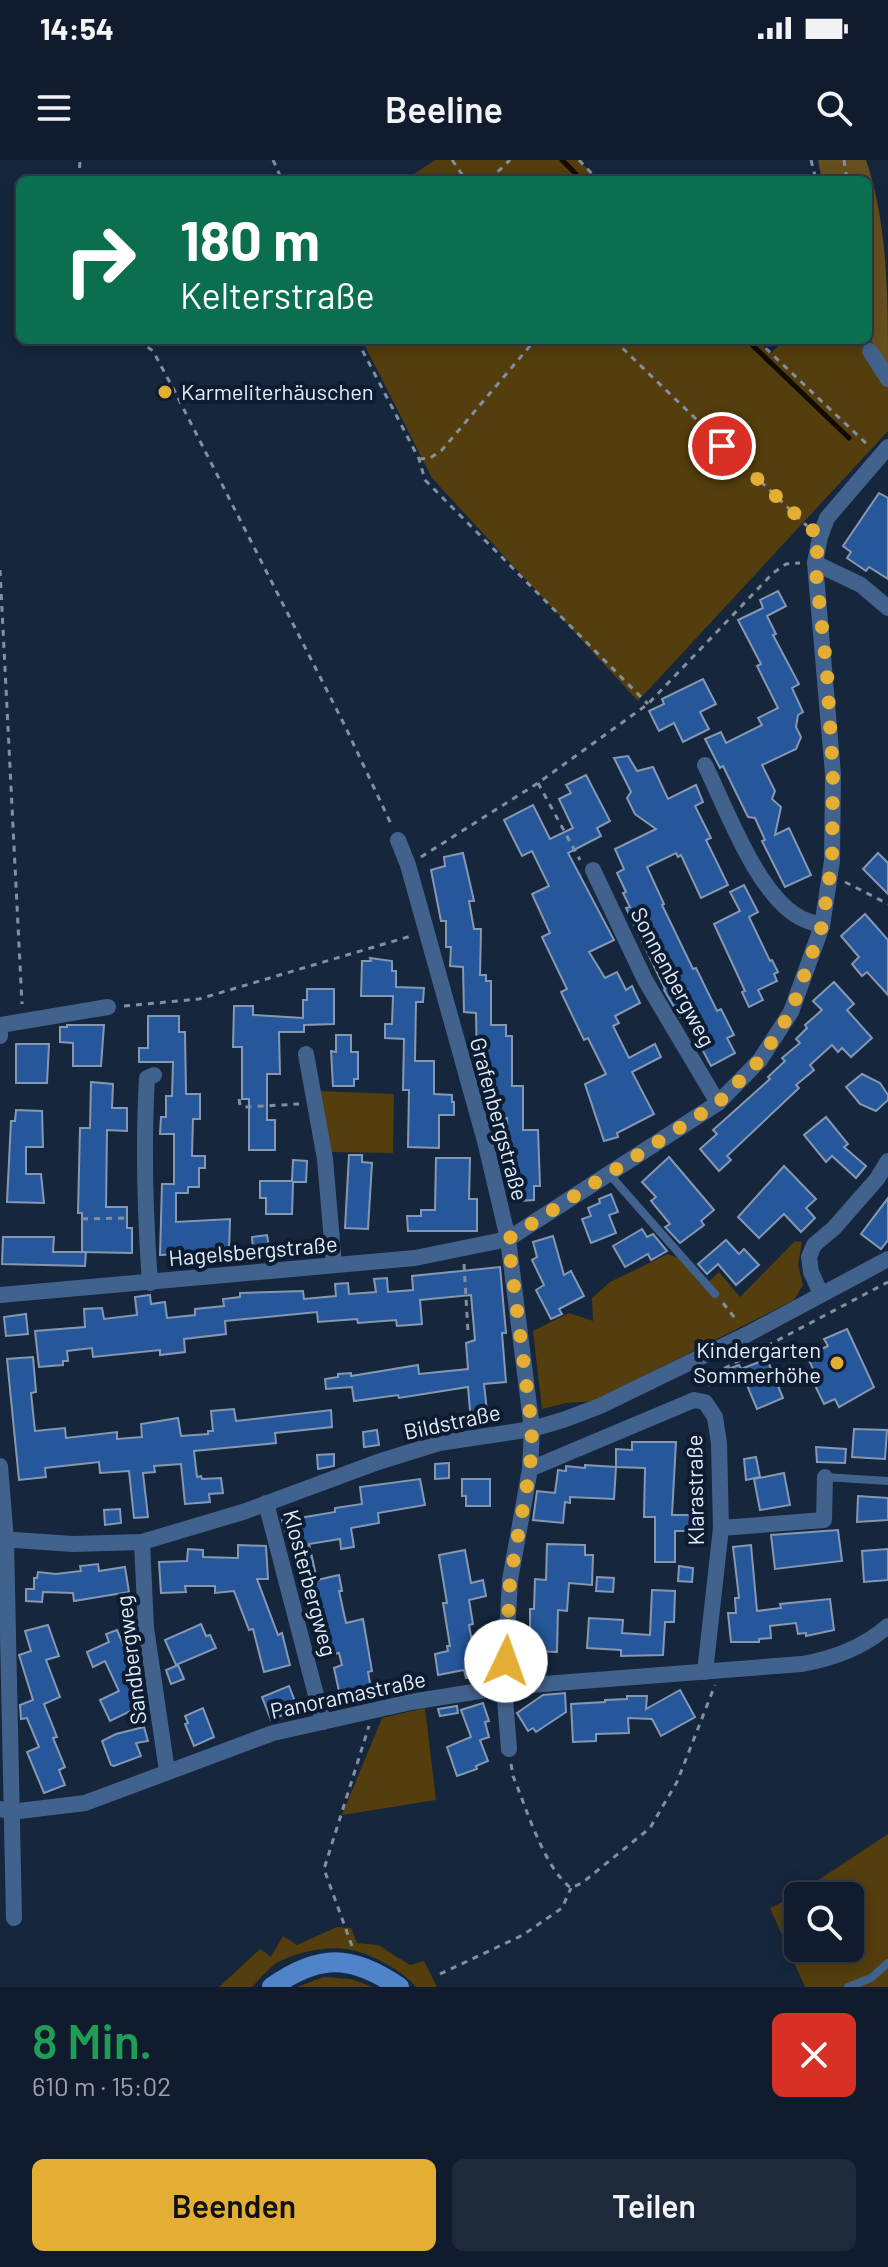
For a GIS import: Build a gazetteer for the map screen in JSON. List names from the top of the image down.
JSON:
{
  "streets": {
    "street": [
      "Sonnenbergweg",
      "Grafenbergstraße",
      "Hagelsbergstraße",
      "Bildstraße",
      "Klarastraße",
      "Klosterbergweg",
      "Sandbergweg",
      "Panoramastraße"
    ]
  },
  "crossings": [
    ["Grafenbergstraße", "Hagelsbergstraße"],
    ["Grafenbergstraße", "Bildstraße"],
    ["Grafenbergstraße", "Klarastraße"],
    ["Grafenbergstraße", "Panoramastraße"],
    ["Bildstraße", "Klosterbergweg"],
    ["Bildstraße", "Sandbergweg"],
    ["Klarastraße", "Panoramastraße"],
    ["Klosterbergweg", "Panoramastraße"],
    ["Sandbergweg", "Panoramastraße"]
  ],
  "places": ["Karmeliterhäuschen", "Kindergarten Sommerhöhe"],
  "page": {
    "status": "14:54",
    "header": "Beeline",
    "turn": ["180 m", "Kelterstraße"],
    "heading": ["8 Min.", "610 m · 15:02"],
    "buttons": ["Beenden", "Teilen"]
  }
}
